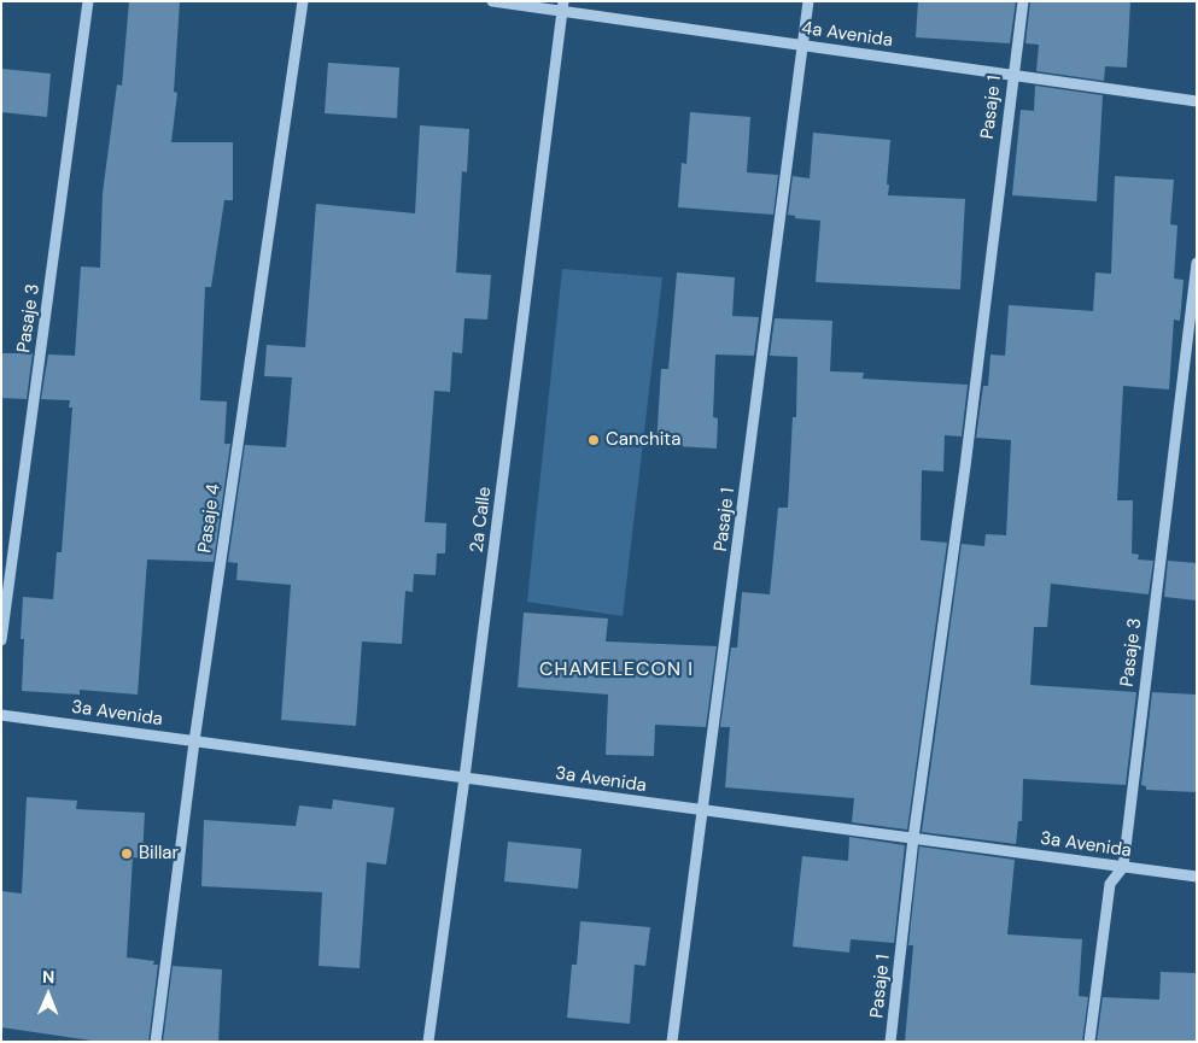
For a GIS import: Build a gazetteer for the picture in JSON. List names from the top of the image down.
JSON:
{
  "streets": {
    "street": [
      "4a Avenida",
      "Pasaje 1",
      "Pasaje 3",
      "Pasaje 4",
      "2a Calle",
      "3a Avenida"
    ]
  },
  "crossings": [
    ["4a Avenida", "Pasaje 1"],
    ["4a Avenida", "2a Calle"],
    ["Pasaje 1", "3a Avenida"],
    ["Pasaje 3", "3a Avenida"],
    ["Pasaje 4", "3a Avenida"],
    ["2a Calle", "3a Avenida"]
  ],
  "districts": ["CHAMELECON I"],
  "places": ["Canchita", "Billar"],
  "north": "top"
}
